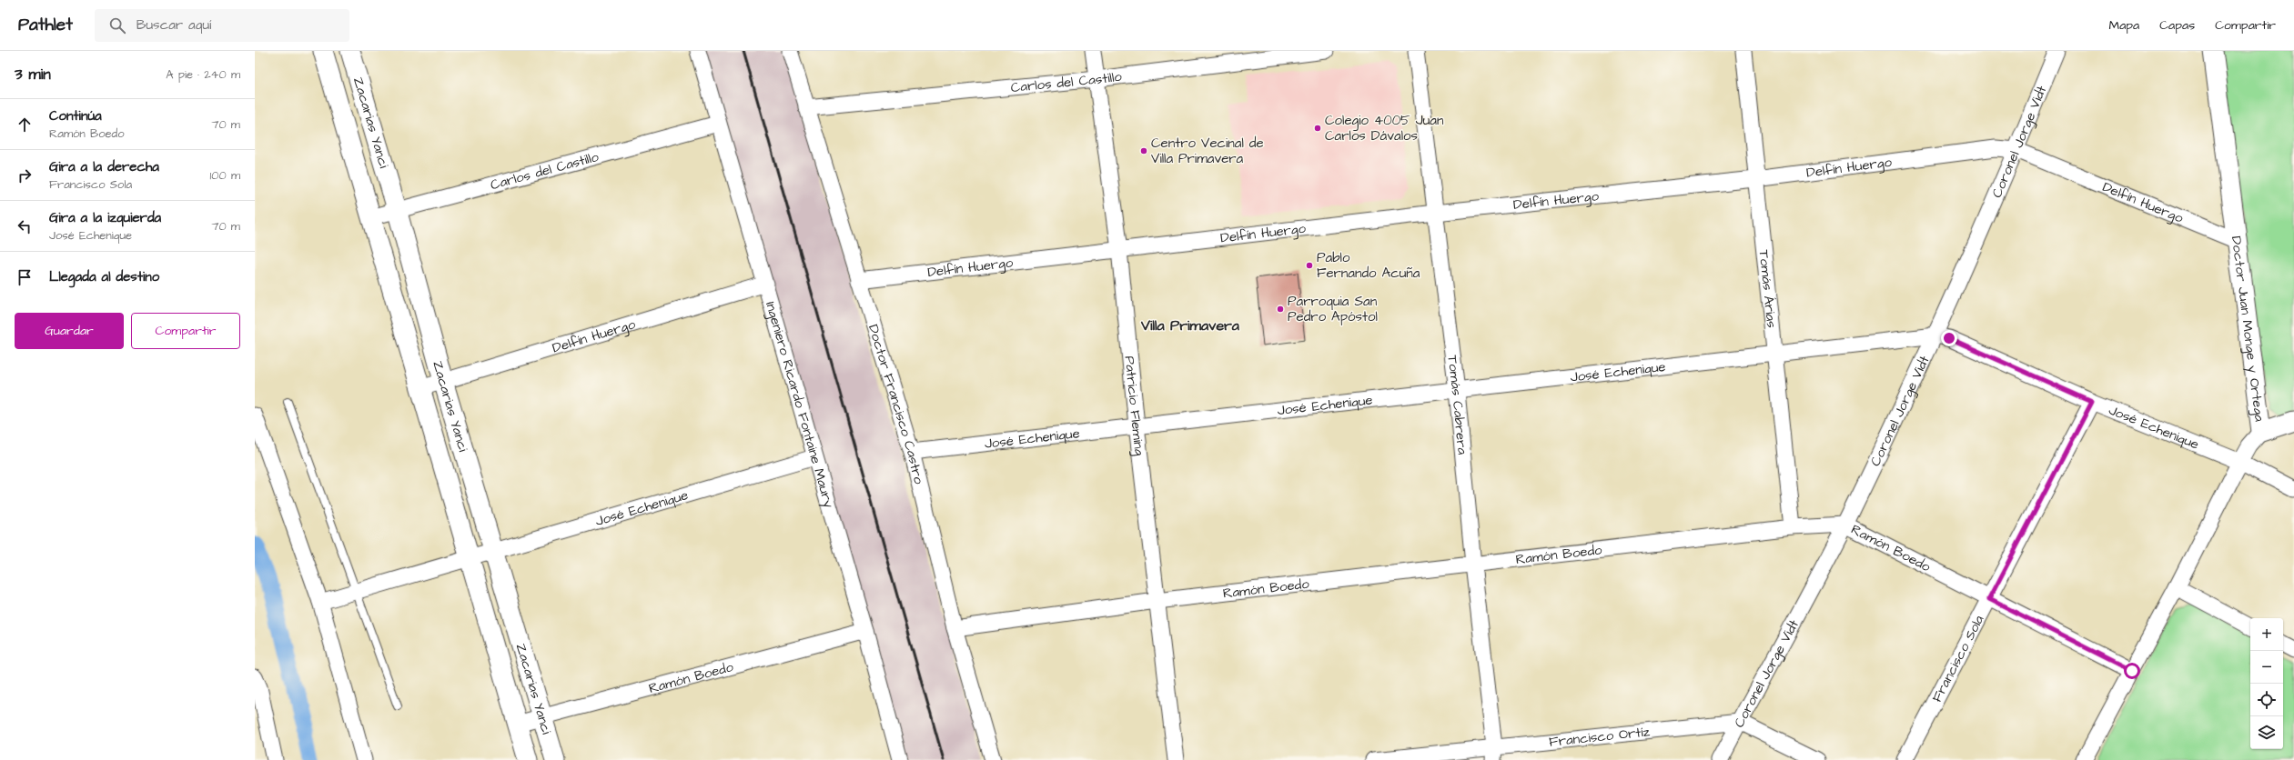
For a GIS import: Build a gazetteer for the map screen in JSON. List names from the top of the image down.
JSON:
{
  "streets": {
    "street": [
      "Carlos del Castillo",
      "Zacarias Yanci",
      "Coronel Jorge Vidt",
      "Delfín Huergo",
      "Tomás Árias",
      "Doctor Juan Monge y Ortega",
      "José Echenique",
      "Ingeniero Ricardo Fontaine Maury",
      "Doctor Francisco Castro",
      "Patricio Fleming",
      "Tomás Cabrera",
      "Ramón Boedo",
      "Francisco Sola",
      "Francisco Ortíz"
    ]
  },
  "crossings": [
    ["Carlos del Castillo", "Zacarias Yanci"],
    ["Carlos del Castillo", "Ingeniero Ricardo Fontaine Maury"],
    ["Carlos del Castillo", "Doctor Francisco Castro"],
    ["Carlos del Castillo", "Patricio Fleming"],
    ["Zacarias Yanci", "Delfín Huergo"],
    ["Zacarias Yanci", "José Echenique"],
    ["Zacarias Yanci", "Ramón Boedo"],
    ["Coronel Jorge Vidt", "Delfín Huergo"],
    ["Coronel Jorge Vidt", "José Echenique"],
    ["Coronel Jorge Vidt", "Ramón Boedo"],
    ["Coronel Jorge Vidt", "Francisco Ortíz"],
    ["Delfín Huergo", "Tomás Árias"],
    ["Delfín Huergo", "Doctor Juan Monge y Ortega"],
    ["Delfín Huergo", "Ingeniero Ricardo Fontaine Maury"],
    ["Delfín Huergo", "Doctor Francisco Castro"],
    ["Delfín Huergo", "Patricio Fleming"],
    ["Delfín Huergo", "Tomás Cabrera"],
    ["Tomás Árias", "José Echenique"],
    ["Tomás Árias", "Ramón Boedo"],
    ["Doctor Juan Monge y Ortega", "José Echenique"],
    ["Doctor Juan Monge y Ortega", "Ramón Boedo"],
    ["José Echenique", "Ingeniero Ricardo Fontaine Maury"],
    ["José Echenique", "Doctor Francisco Castro"],
    ["José Echenique", "Patricio Fleming"],
    ["José Echenique", "Tomás Cabrera"],
    ["José Echenique", "Francisco Sola"],
    ["Ingeniero Ricardo Fontaine Maury", "Ramón Boedo"],
    ["Doctor Francisco Castro", "Ramón Boedo"],
    ["Patricio Fleming", "Ramón Boedo"],
    ["Tomás Cabrera", "Ramón Boedo"],
    ["Tomás Cabrera", "Francisco Ortíz"],
    ["Ramón Boedo", "Francisco Sola"]
  ],
  "districts": ["Villa Primavera"],
  "places": [
    "Colegio 4005 Juan Carlos Dávalos",
    "Centro Vecinal de Villa Primavera",
    "Pablo Fernando Acuña",
    "Parroquia San Pedro Apóstol"
  ],
  "page": {
    "header": "Pathlet",
    "search": "Buscar aquí",
    "nav": ["Mapa", "Capas", "Compartir"],
    "heading": ["3 min", "A pie · 240 m"],
    "list": [
      ["Continúa", "Ramón Boedo", "70 m"],
      ["Gira a la derecha", "Francisco Sola", "100 m"],
      ["Gira a la izquierda", "José Echenique", "70 m"],
      "Llegada al destino"
    ],
    "buttons": ["Guardar", "Compartir"],
    "map_buttons": ["+", "−"]
  }
}
